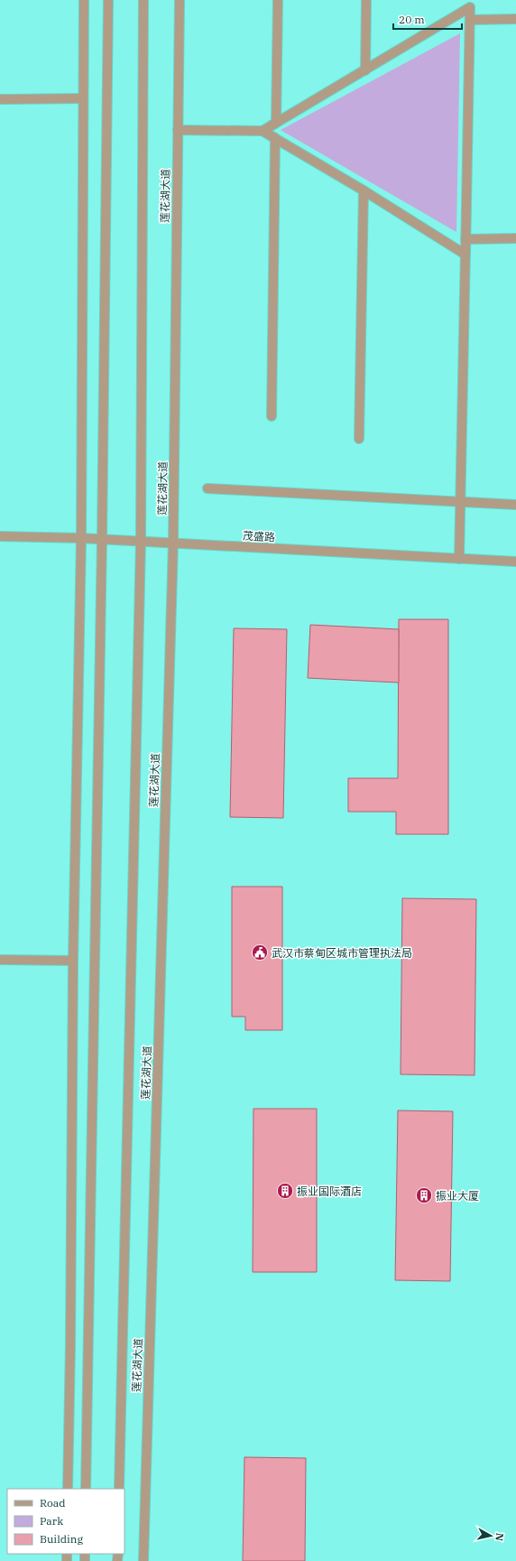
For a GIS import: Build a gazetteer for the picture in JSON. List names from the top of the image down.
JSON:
{
  "streets": {
    "street": ["莲花湖大道", "茂盛路"]
  },
  "crossings": [
    ["莲花湖大道", "茂盛路"]
  ],
  "places": {
    "public building": ["武汉市蔡甸区城市管理执法局"],
    "building": ["振业国际酒店", "振业大厦"]
  },
  "legend": ["Road", "Park", "Building"],
  "scale_bar": "20 m",
  "north": "right"
}
